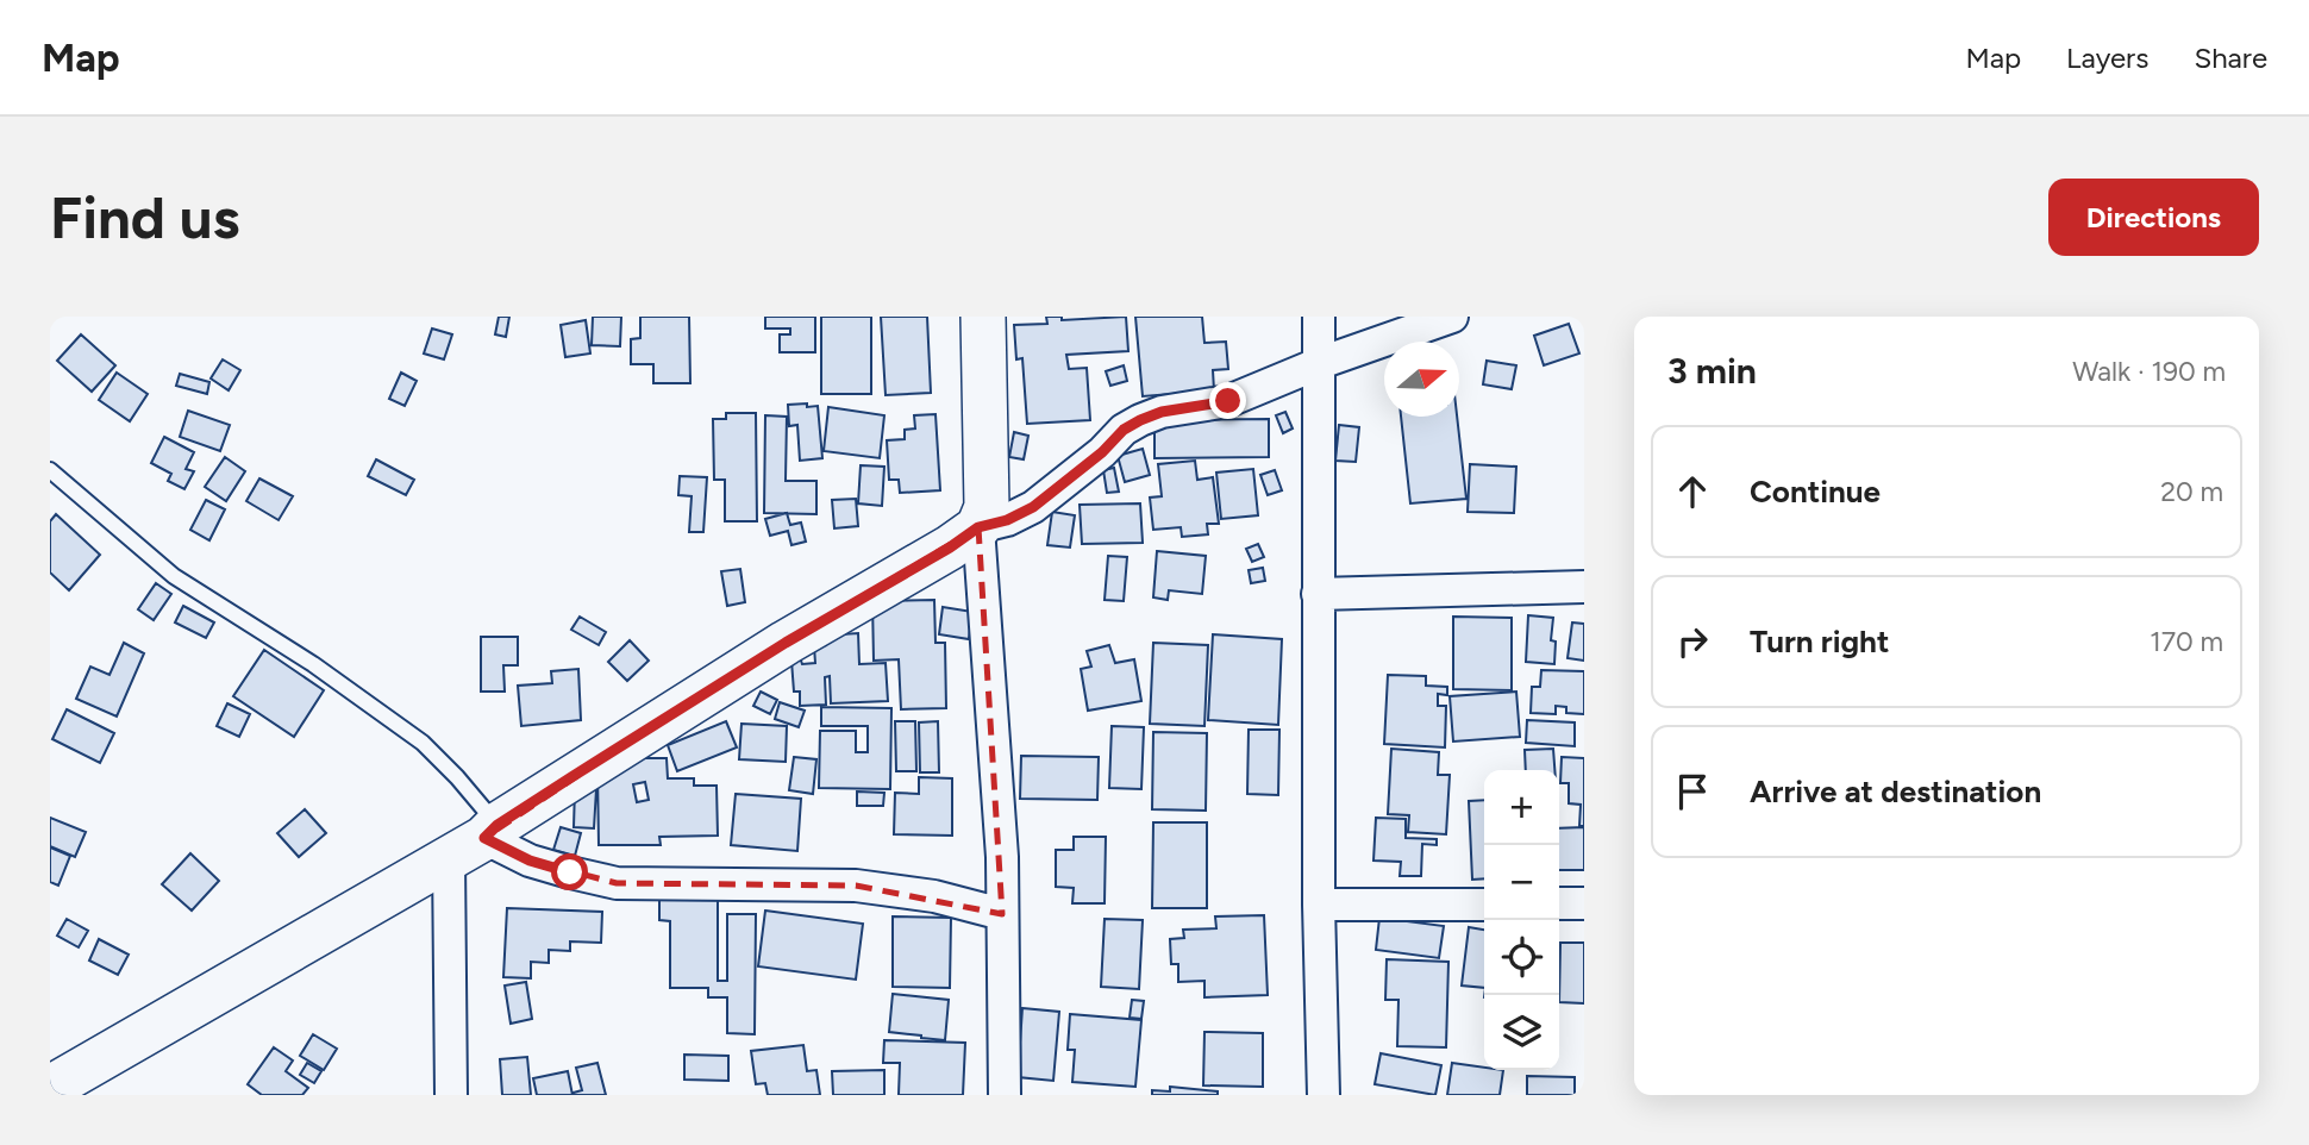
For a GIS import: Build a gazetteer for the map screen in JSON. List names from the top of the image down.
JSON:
{
  "north": "right",
  "page": {
    "header": "Map",
    "nav": ["Map", "Layers", "Share"],
    "buttons": "Directions",
    "title": "Find us",
    "heading": ["3 min", "Walk · 190 m"],
    "list": [
      ["Continue", "20 m"],
      ["Turn right", "170 m"],
      "Arrive at destination"
    ],
    "map_buttons": ["+", "−"]
  }
}
